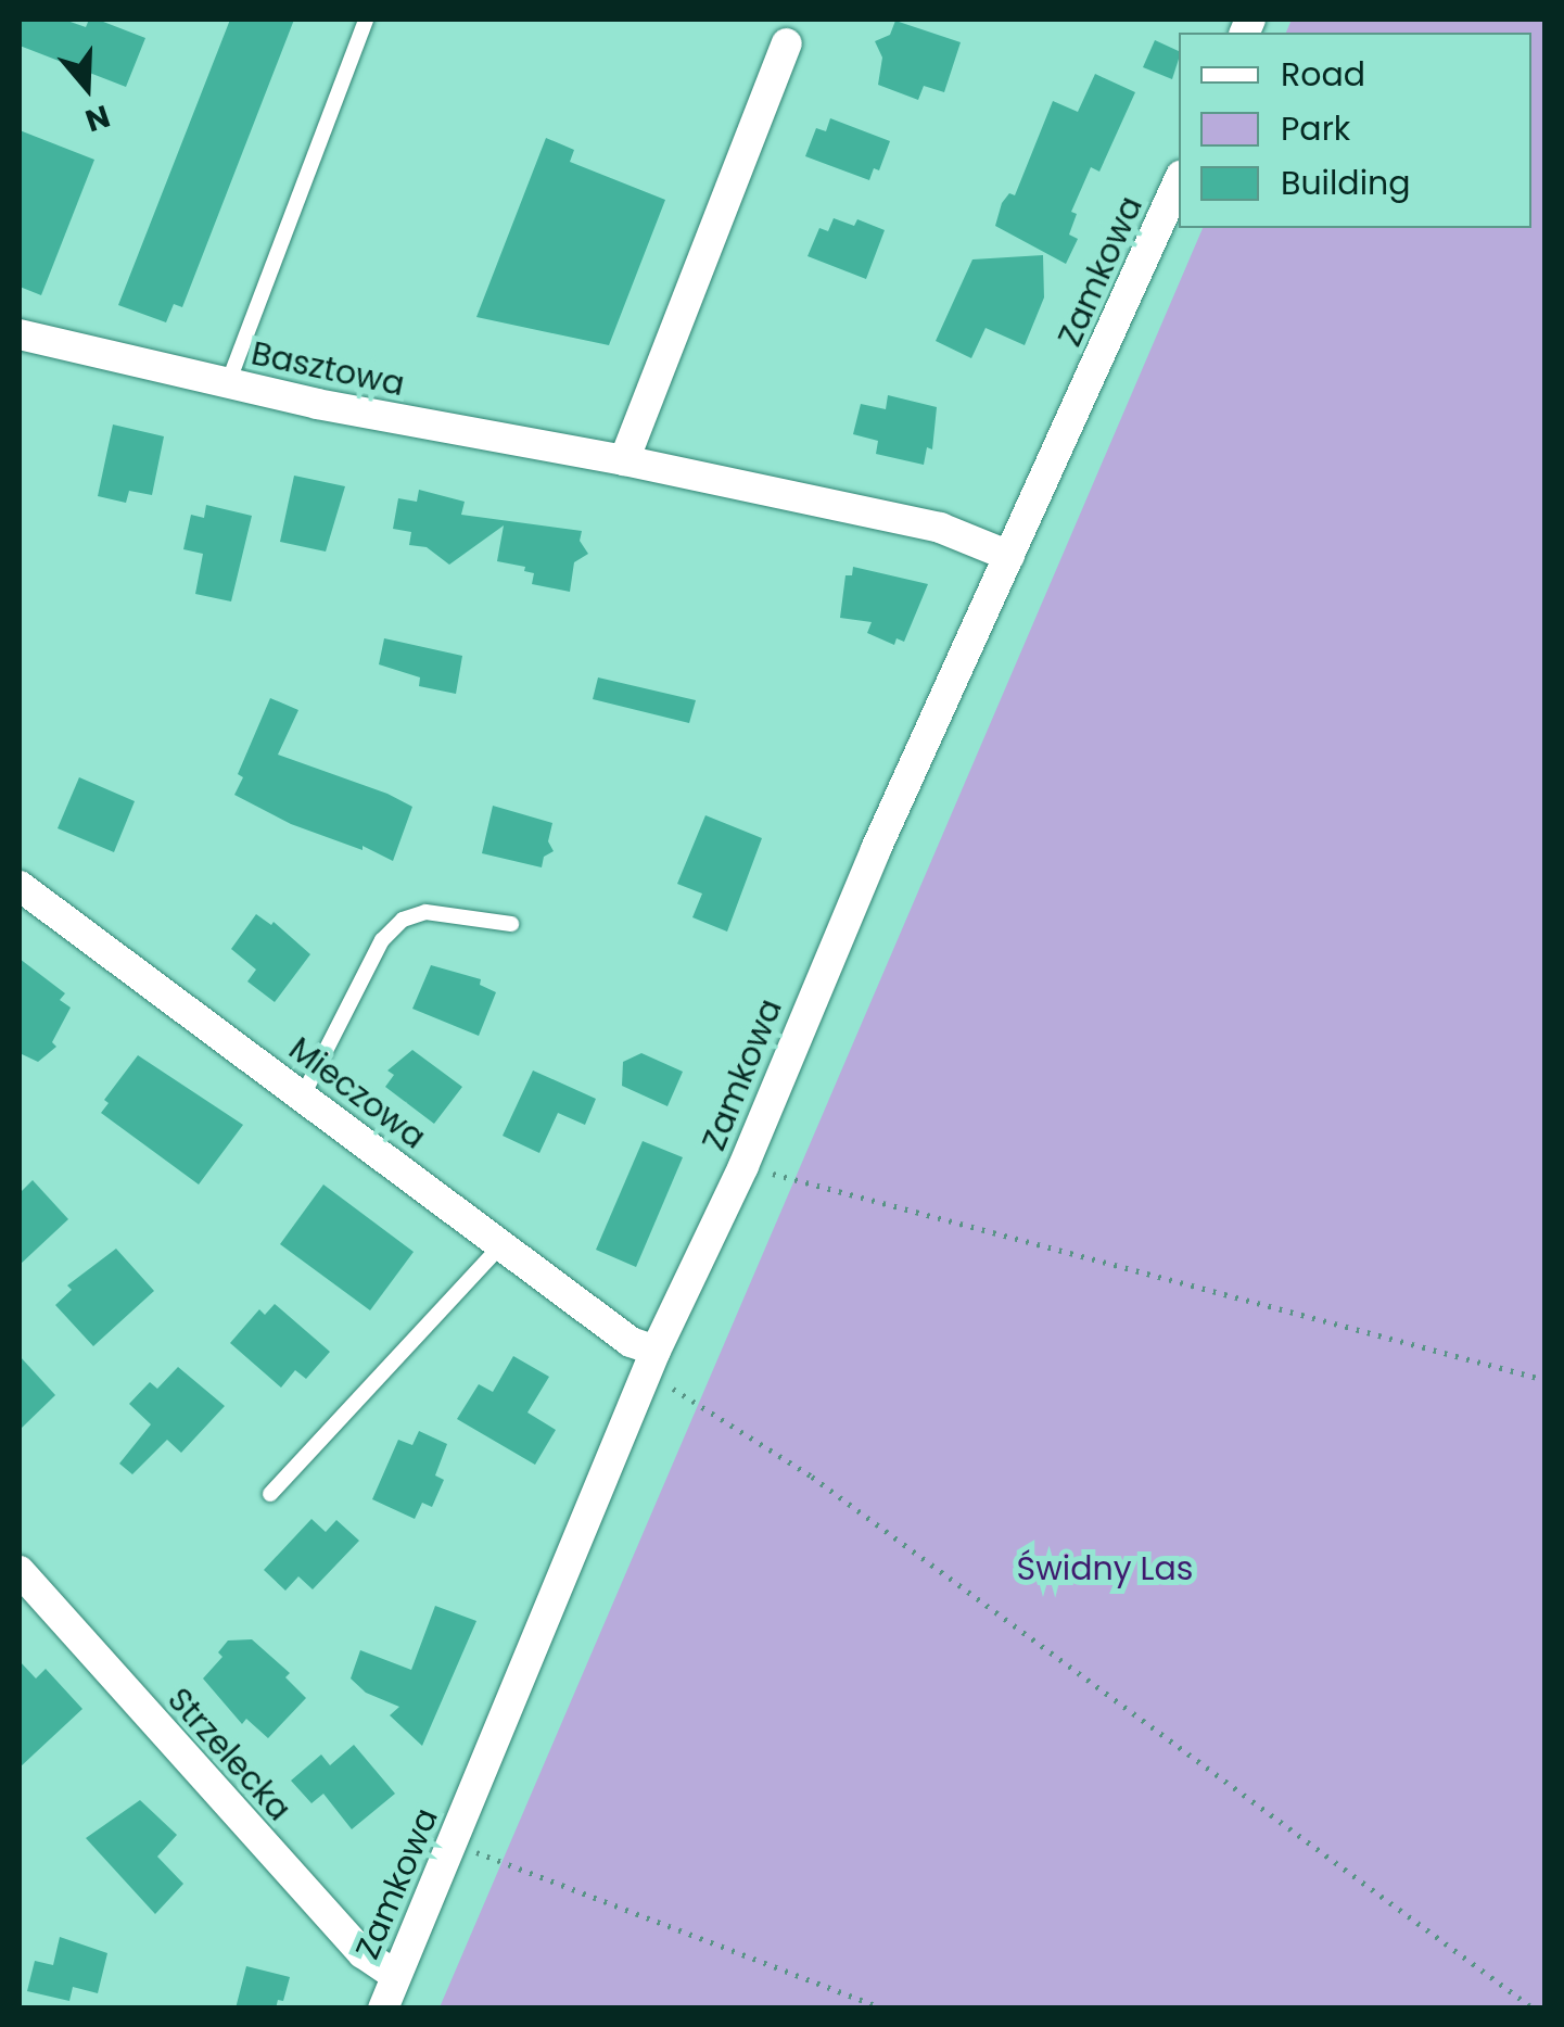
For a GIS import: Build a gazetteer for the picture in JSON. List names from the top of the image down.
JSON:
{
  "streets": {
    "street": [
      "Zamkowa",
      "Basztowa",
      "Mieczowa",
      "Strzelecka"
    ]
  },
  "crossings": [
    ["Zamkowa", "Basztowa"],
    ["Zamkowa", "Mieczowa"],
    ["Zamkowa", "Strzelecka"]
  ],
  "parks": ["Świdny Las"],
  "legend": ["Road", "Park", "Building"],
  "north": "bottom"
}
